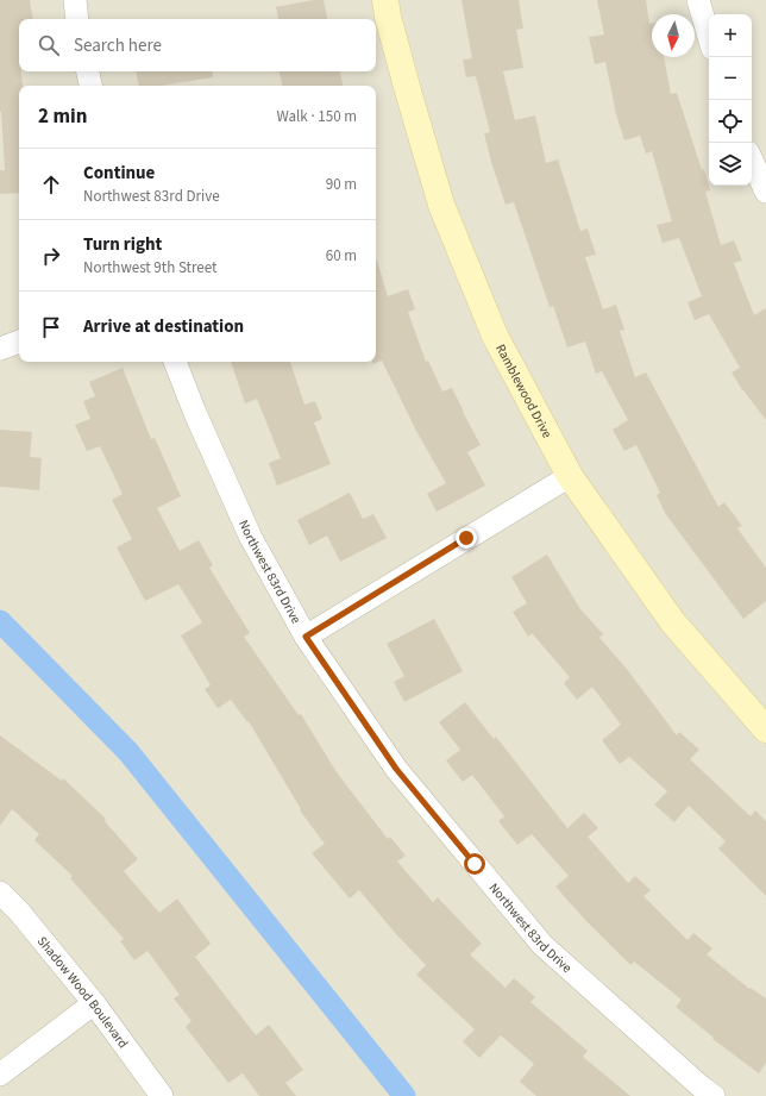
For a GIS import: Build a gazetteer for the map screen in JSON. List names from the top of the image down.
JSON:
{
  "streets": {
    "street": ["Ramblewood Drive", "Northwest 83rd Drive", "Shadow Wood Boulevard"]
  },
  "north": "bottom",
  "page": {
    "map_buttons": ["+", "−"],
    "search": "Search here",
    "heading": ["2 min", "Walk · 150 m"],
    "list": [
      ["Continue", "Northwest 83rd Drive", "90 m"],
      ["Turn right", "Northwest 9th Street", "60 m"],
      "Arrive at destination"
    ]
  }
}
